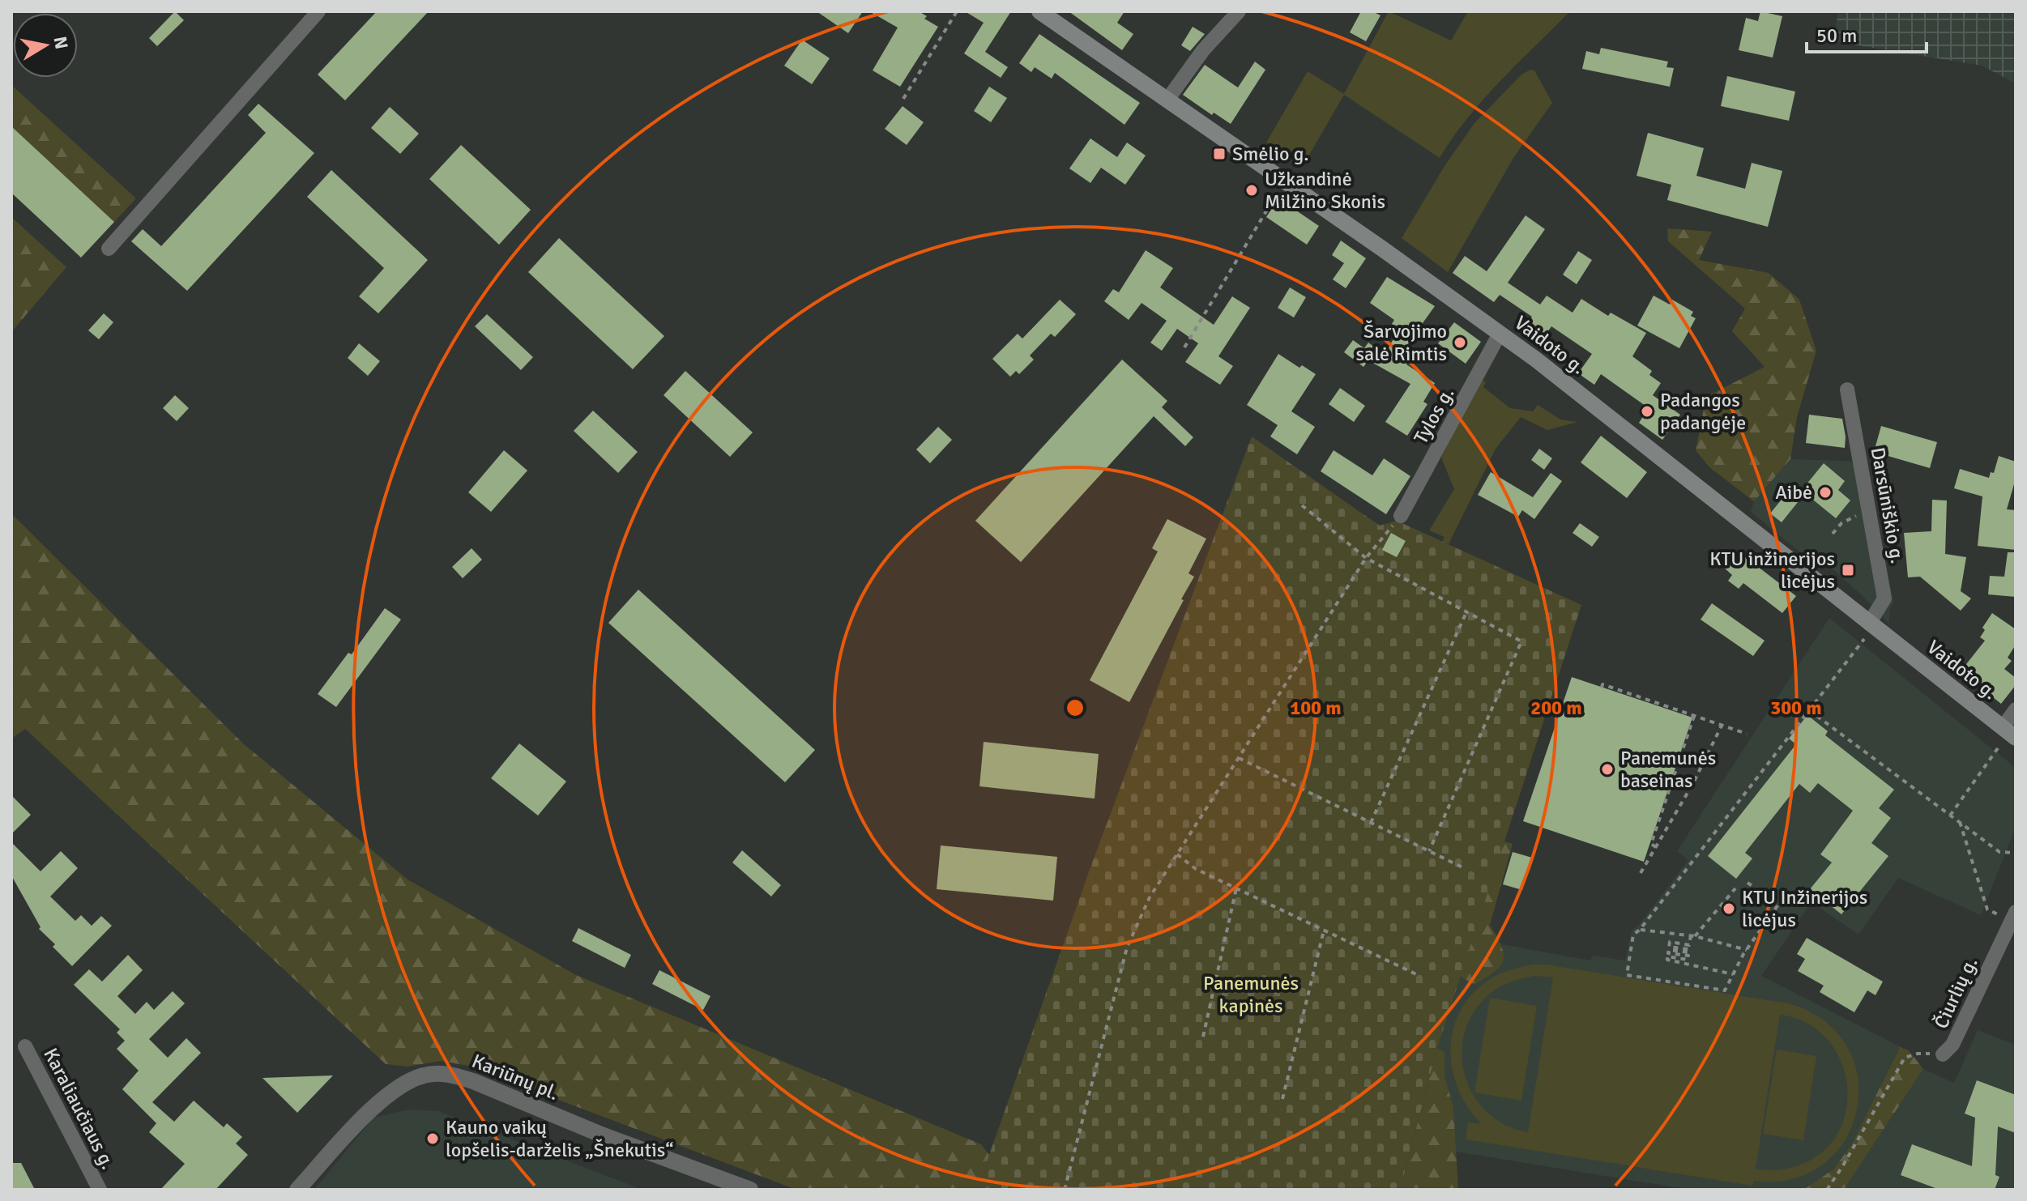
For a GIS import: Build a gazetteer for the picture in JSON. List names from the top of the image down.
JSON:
{
  "streets": {
    "main road": ["Vaidoto g."],
    "street": [
      "Tylos g.",
      "Darsūniškio g.",
      "Čiurlių g.",
      "Kariūnų pl.",
      "Karaliaučiaus g."
    ]
  },
  "crossings": [
    ["Vaidoto g.", "Tylos g."],
    ["Vaidoto g.", "Darsūniškio g."]
  ],
  "parks": ["Panemunės kapinės"],
  "places": {
    "transit": ["Smėlio g.", "KTU inžinerijos licėjus"],
    "other": [
      "Užkandinė Milžino Skonis",
      "Šarvojimo salė Rimtis",
      "Padangos padangėje",
      "Aibė",
      "Panemunės baseinas",
      "KTU Inžinerijos licėjus",
      "Kauno vaikų lopšelis-darželis „Šnekutis“"
    ]
  },
  "scale_bar": "50 m",
  "north": "right",
  "rings": ["100 m", "200 m", "300 m"]
}
